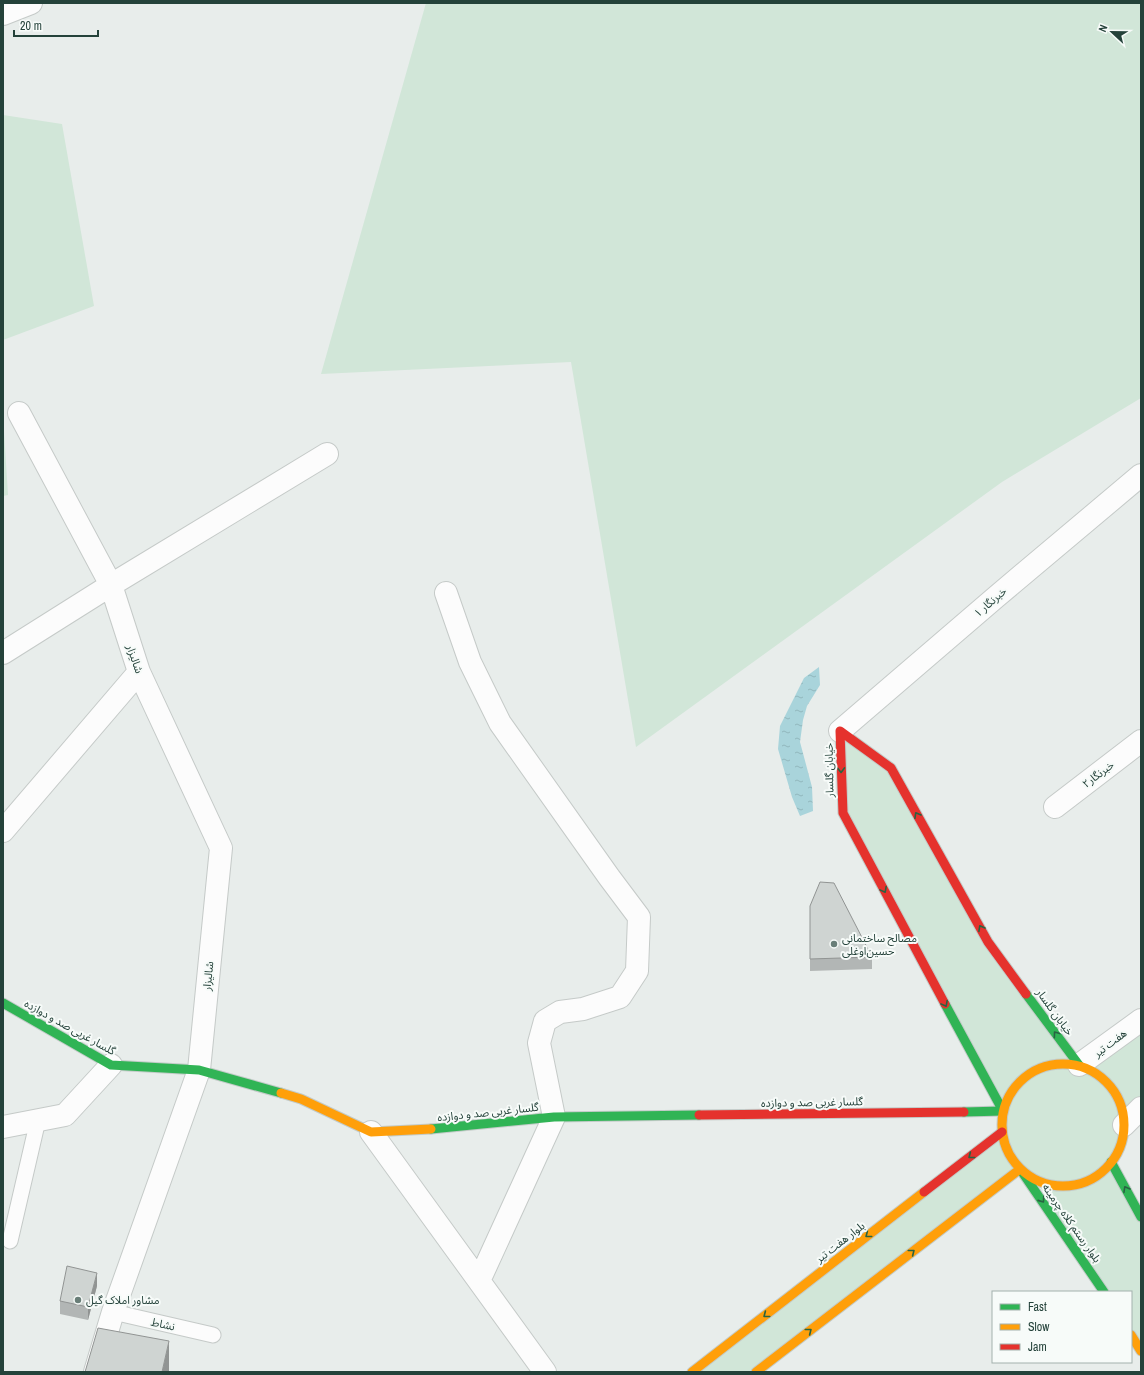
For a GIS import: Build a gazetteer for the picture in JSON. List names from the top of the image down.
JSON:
{
  "streets": {
    "street": [
      "خبرنگار ۱",
      "شالیزار",
      "خیابان گلسار",
      "خبرنگار۲",
      "گلسار غربی صد و دوازده",
      "هفت تیر",
      "بلوار رستم کلاه چرمینه",
      "بلوار هفت تیر"
    ],
    "lane": ["نشاط"]
  },
  "crossings": [
    ["خبرنگار ۱", "خیابان گلسار"],
    ["شالیزار", "گلسار غربی صد و دوازده"],
    ["شالیزار", "نشاط"],
    ["خیابان گلسار", "گلسار غربی صد و دوازده"],
    ["خیابان گلسار", "هفت تیر"],
    ["خیابان گلسار", "بلوار رستم کلاه چرمینه"],
    ["خیابان گلسار", "بلوار هفت تیر"],
    ["گلسار غربی صد و دوازده", "هفت تیر"],
    ["گلسار غربی صد و دوازده", "بلوار رستم کلاه چرمینه"],
    ["گلسار غربی صد و دوازده", "بلوار هفت تیر"],
    ["هفت تیر", "بلوار رستم کلاه چرمینه"],
    ["هفت تیر", "بلوار هفت تیر"],
    ["بلوار رستم کلاه چرمینه", "بلوار هفت تیر"]
  ],
  "places": ["مصالح ساختمانی حسین‌اوغلی", "مشاور املاک گیل"],
  "legend": ["Fast", "Slow", "Jam"],
  "scale_bar": "20 m",
  "north": "left"
}
